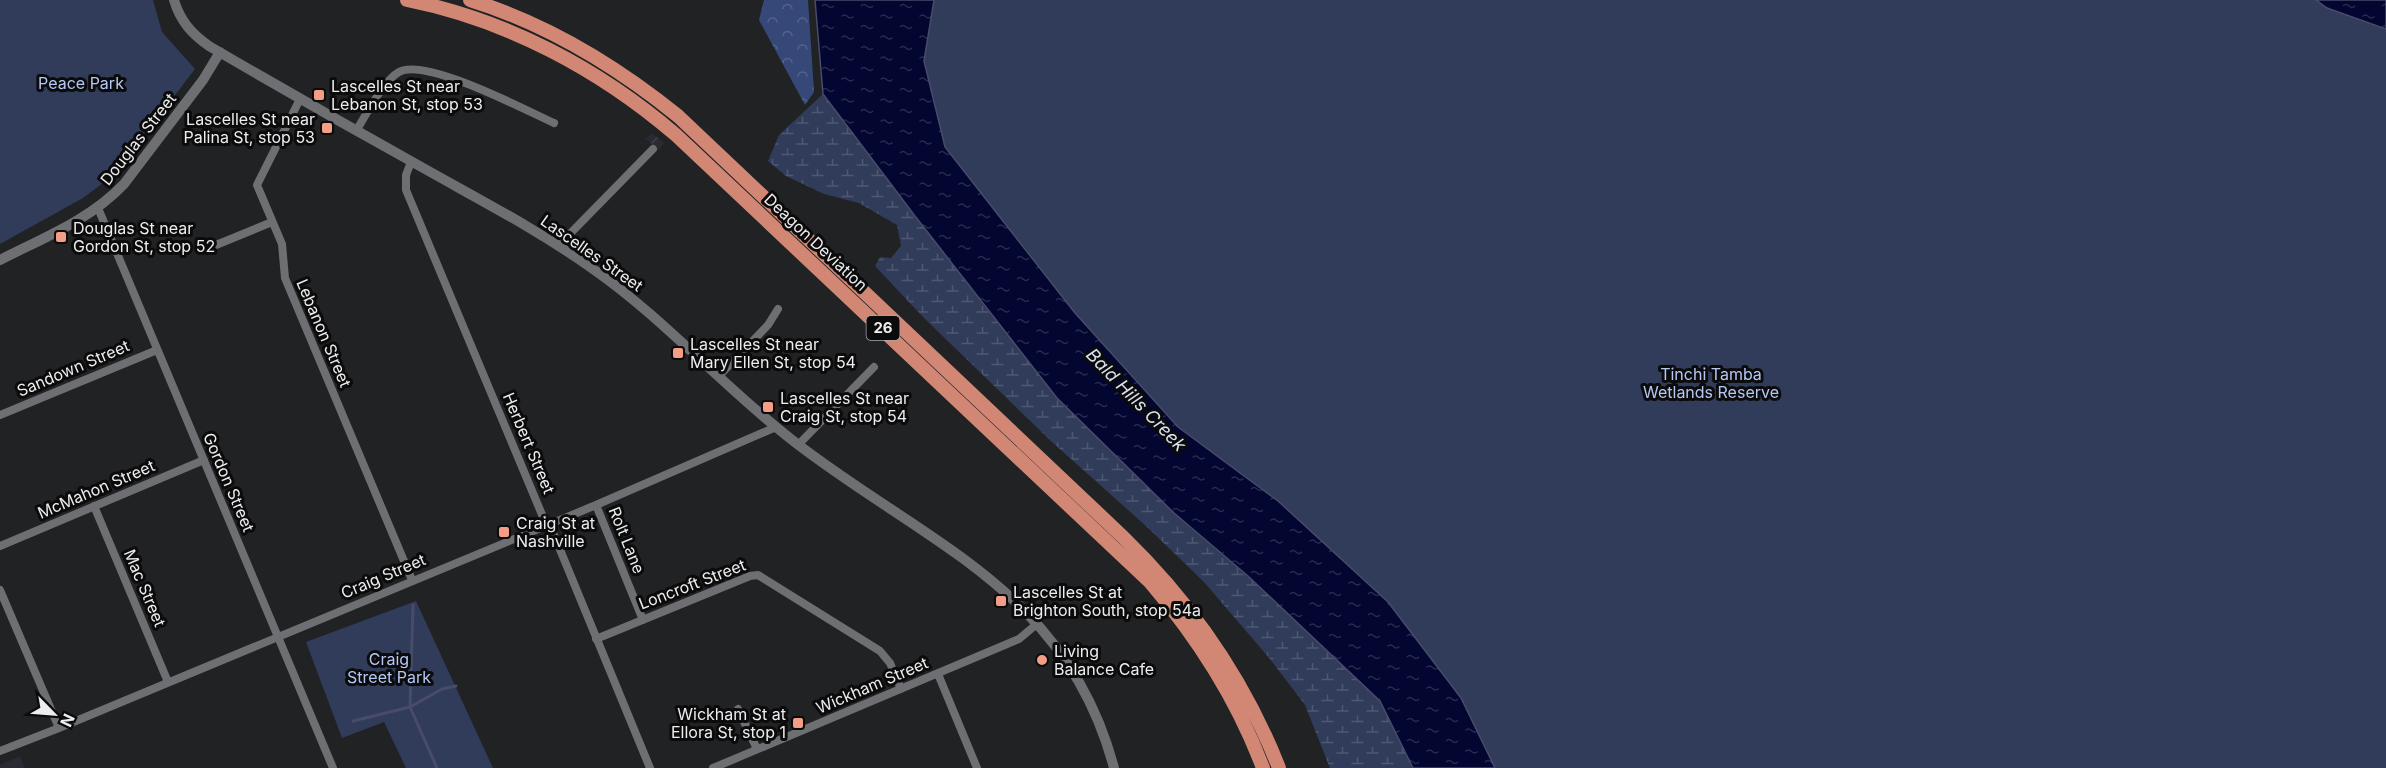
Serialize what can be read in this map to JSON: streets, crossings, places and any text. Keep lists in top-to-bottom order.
{
  "streets": {
    "highway": ["Deagon Deviation", "26"],
    "street": [
      "Douglas Street",
      "Lascelles Street",
      "Lebanon Street",
      "Sandown Street",
      "Herbert Street",
      "Gordon Street",
      "McMahon Street",
      "Rolt Lane",
      "Craig Street",
      "Loncroft Street",
      "Mac Street",
      "Wickham Street"
    ]
  },
  "crossings": [
    ["Douglas Street", "Lascelles Street"],
    ["Douglas Street", "Gordon Street"],
    ["Lascelles Street", "Lebanon Street"],
    ["Lascelles Street", "Herbert Street"],
    ["Lascelles Street", "Craig Street"],
    ["Lascelles Street", "Wickham Street"],
    ["Lebanon Street", "Craig Street"],
    ["Sandown Street", "Gordon Street"],
    ["Herbert Street", "Craig Street"],
    ["Herbert Street", "Loncroft Street"],
    ["Gordon Street", "McMahon Street"],
    ["Gordon Street", "Craig Street"],
    ["McMahon Street", "Mac Street"],
    ["Rolt Lane", "Craig Street"],
    ["Rolt Lane", "Loncroft Street"],
    ["Craig Street", "Mac Street"],
    ["Loncroft Street", "Wickham Street"]
  ],
  "water": ["Bald Hills Creek"],
  "parks": ["Peace Park", "Tinchi Tamba Wetlands Reserve", "Craig Street Park"],
  "places": {
    "transit": [
      "Lascelles St near Lebanon St, stop 53",
      "Lascelles St near Palina St, stop 53",
      "Douglas St near Gordon St, stop 52",
      "Lascelles St near Mary Ellen St, stop 54",
      "Lascelles St near Craig St, stop 54",
      "Craig St at Nashville",
      "Lascelles St at Brighton South, stop 54a",
      "Wickham St at Ellora St, stop 1"
    ],
    "other": ["Living Balance Cafe"]
  },
  "north": "bottom right"
}
